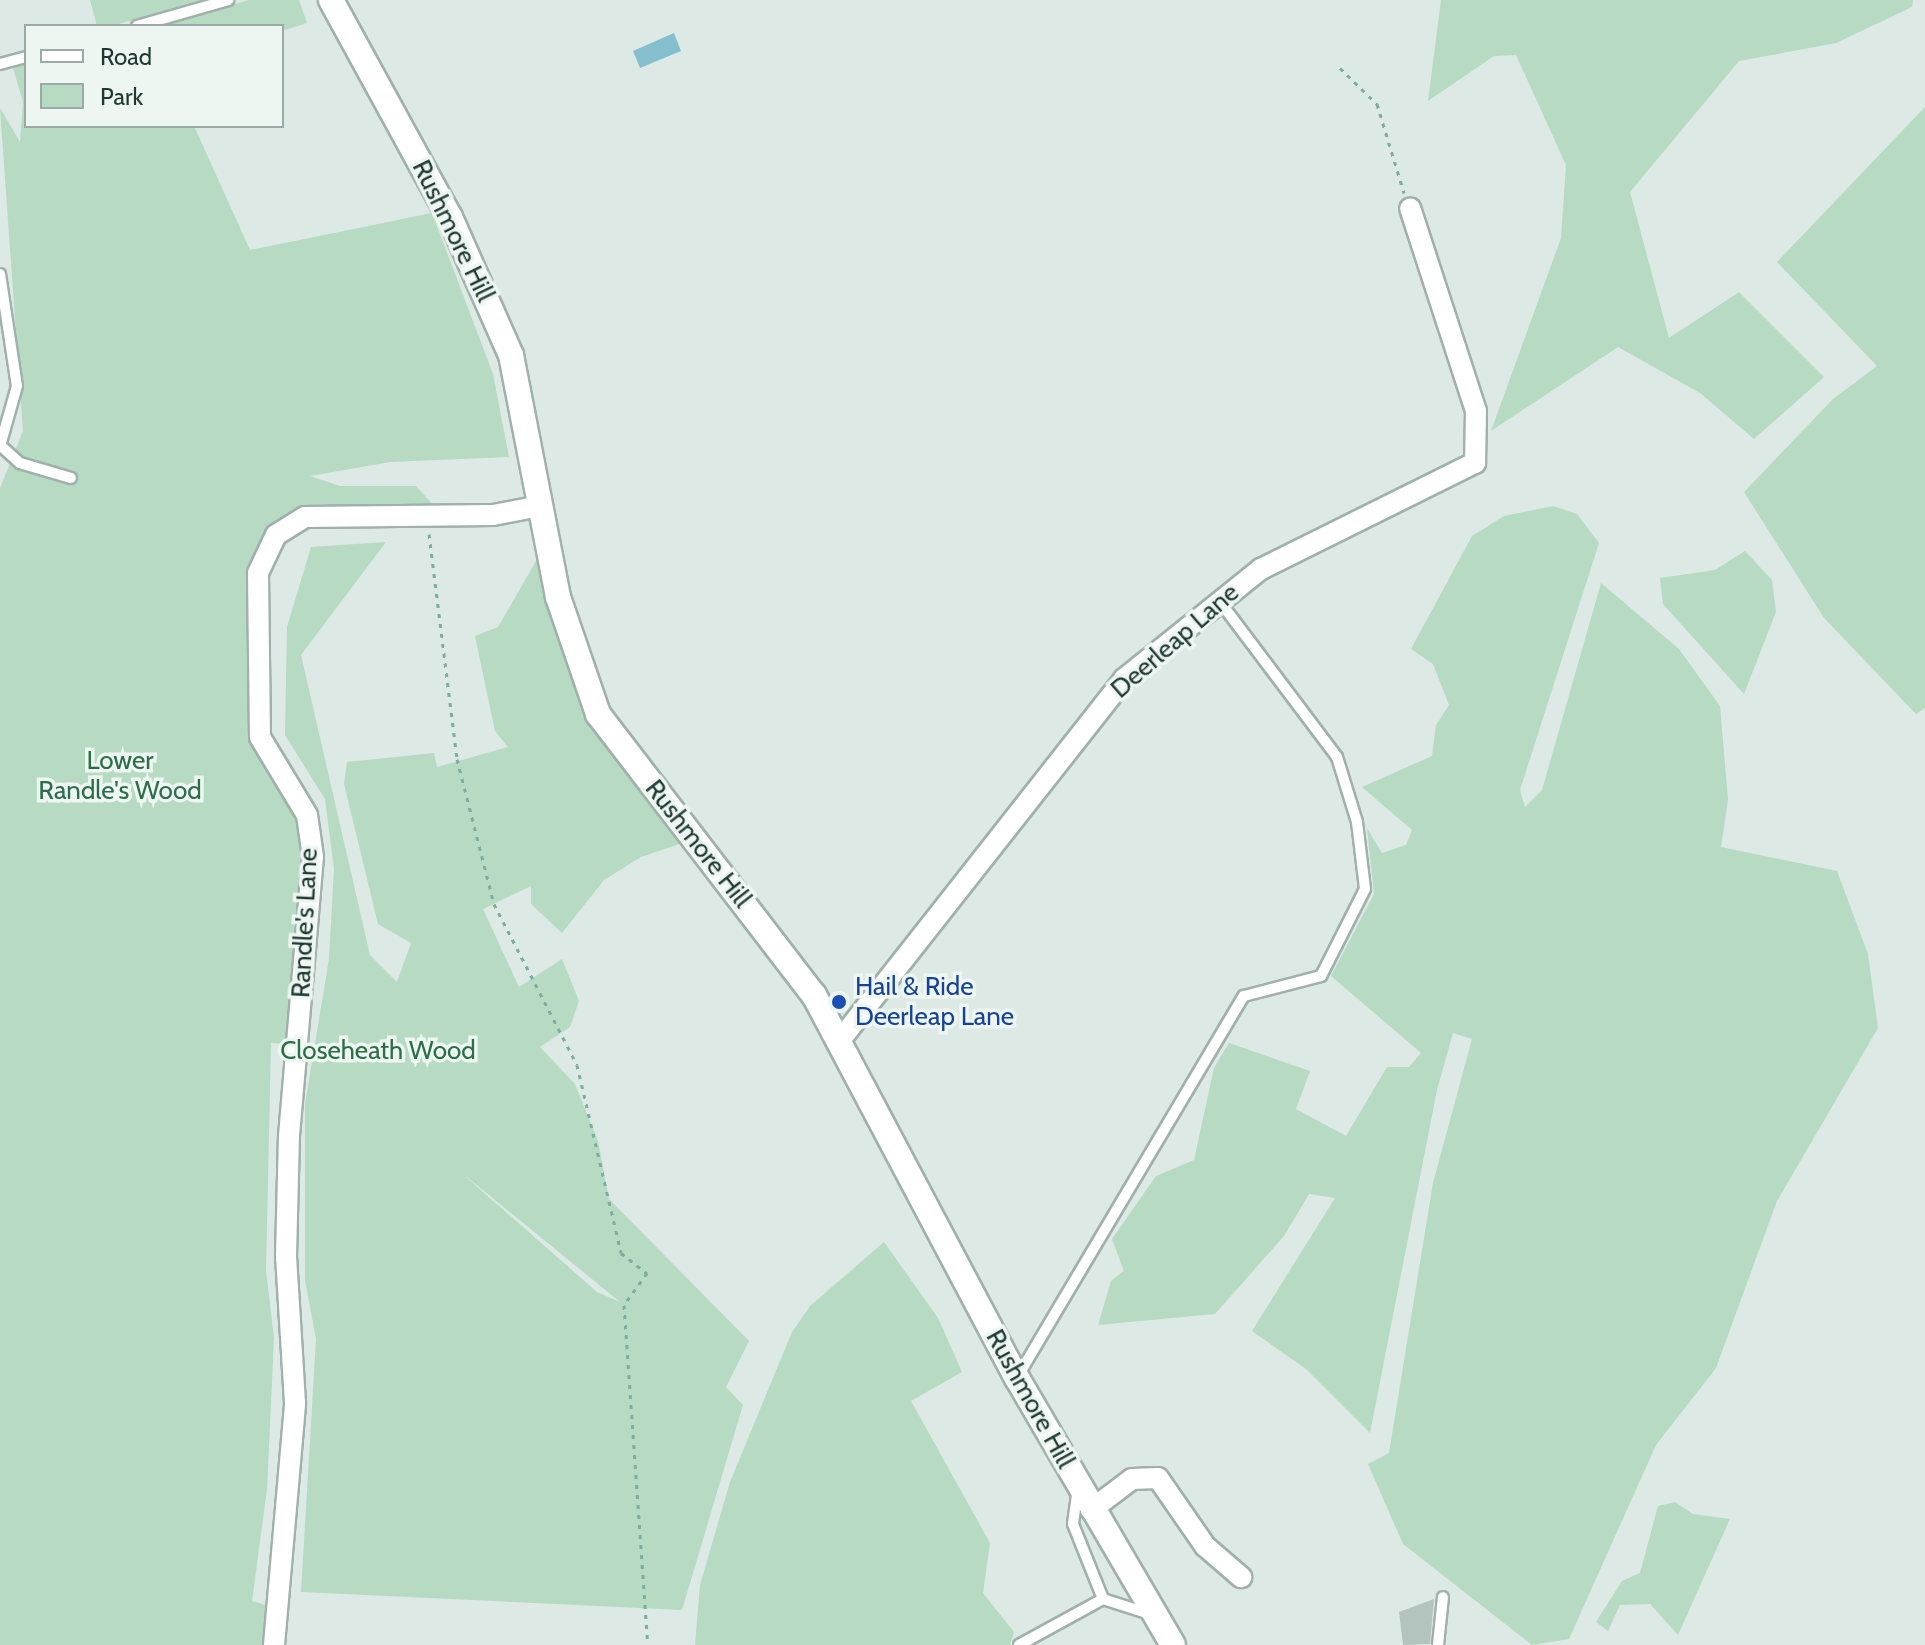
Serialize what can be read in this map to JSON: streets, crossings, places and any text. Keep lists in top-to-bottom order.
{
  "streets": {
    "street": ["Rushmore Hill", "Deerleap Lane", "Randle's Lane"]
  },
  "crossings": [
    ["Rushmore Hill", "Deerleap Lane"],
    ["Rushmore Hill", "Randle's Lane"]
  ],
  "parks": ["Lower Randle's Wood", "Closeheath Wood"],
  "places": ["Hail & Ride Deerleap Lane"],
  "legend": ["Road", "Park"]
}
